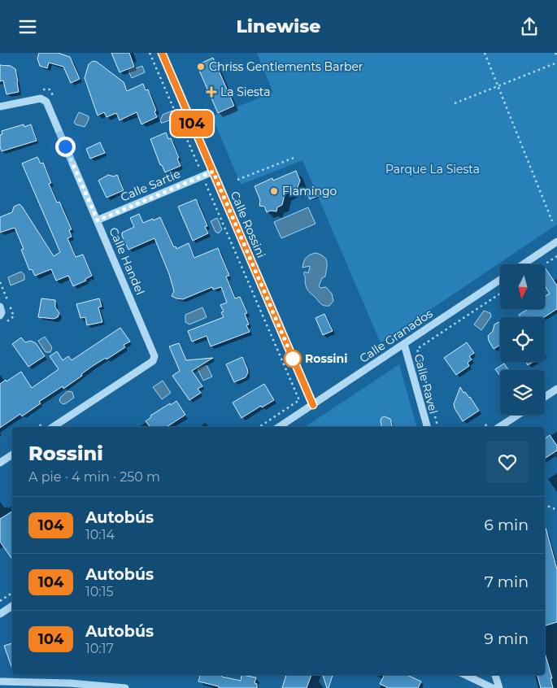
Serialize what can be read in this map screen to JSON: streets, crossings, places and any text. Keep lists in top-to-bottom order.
{
  "streets": {
    "street": [
      "Calle Sartie",
      "Calle Rossini",
      "Calle Handel",
      "Calle Granados",
      "Calle Ravel"
    ]
  },
  "crossings": [
    ["Calle Sartie", "Calle Rossini"],
    ["Calle Sartie", "Calle Handel"],
    ["Calle Rossini", "Calle Granados"],
    ["Calle Granados", "Calle Ravel"]
  ],
  "parks": ["Parque La Siesta"],
  "places": {
    "other": ["Chriss Gentlements Barber", "Flamingo", "Rossini"],
    "health": ["La Siesta"]
  },
  "lines": ["bus line 104"],
  "north": "bottom",
  "page": {
    "header": "Linewise",
    "on_map": "104",
    "heading": ["Rossini", "A pie · 4 min · 250 m"],
    "list": [
      {
        "mark": "104",
        "name": "Autobús",
        "note": "10:14",
        "value": "6 min"
      },
      {
        "mark": "104",
        "name": "Autobús",
        "note": "10:15",
        "value": "7 min"
      },
      {
        "mark": "104",
        "name": "Autobús",
        "note": "10:17",
        "value": "9 min"
      }
    ]
  }
}
